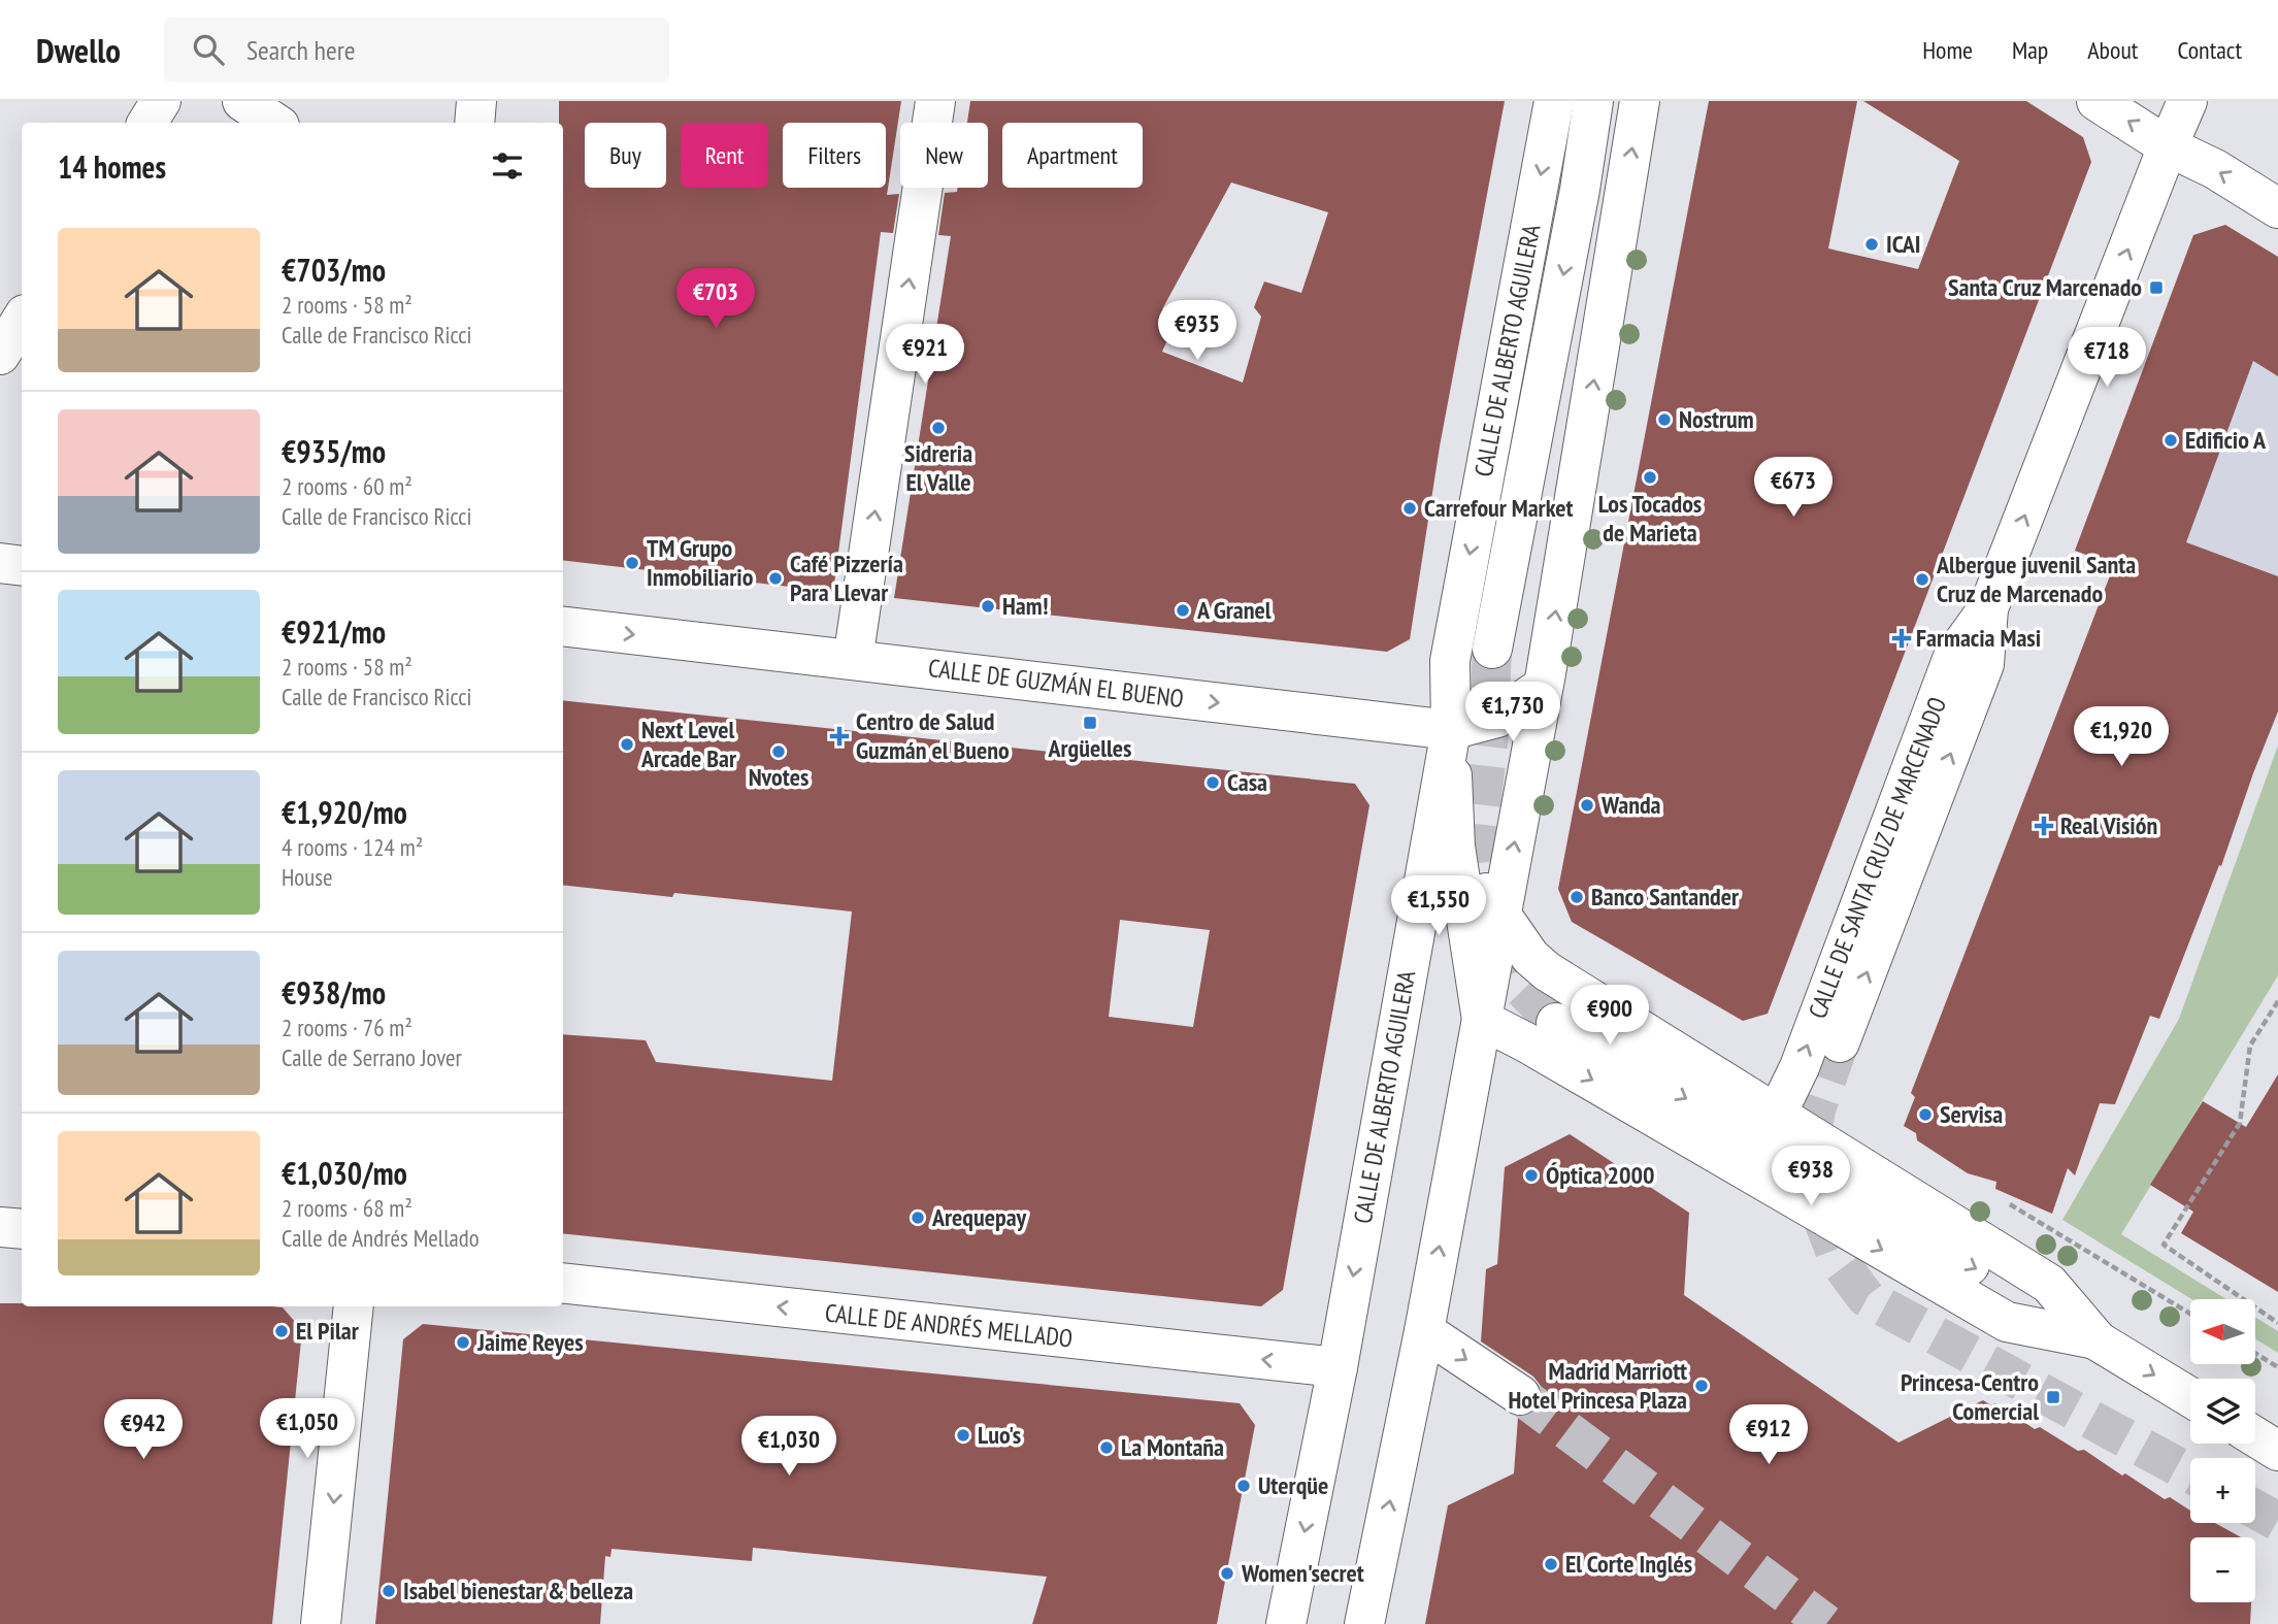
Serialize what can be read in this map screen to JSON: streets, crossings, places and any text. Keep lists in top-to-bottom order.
{
  "streets": {
    "street": [
      "CALLE DE ALBERTO AGUILERA",
      "CALLE DE GUZMÁN EL BUENO",
      "CALLE DE SANTA CRUZ DE MARCENADO",
      "CALLE DE ANDRÉS MELLADO"
    ]
  },
  "crossings": [
    ["CALLE DE ALBERTO AGUILERA", "CALLE DE GUZMÁN EL BUENO"],
    ["CALLE DE ALBERTO AGUILERA", "CALLE DE ANDRÉS MELLADO"]
  ],
  "one_way": ["CALLE DE GUZMÁN EL BUENO", "CALLE DE SANTA CRUZ DE MARCENADO", "CALLE DE ANDRÉS MELLADO"],
  "places": {
    "other": [
      "ICAI",
      "Nostrum",
      "Sidreria El Valle",
      "Edificio A",
      "Los Tocados de Marieta",
      "Carrefour Market",
      "TM Grupo Inmobiliario",
      "Café Pizzería Para Llevar",
      "Albergue juvenil Santa Cruz de Marcenado",
      "Ham!",
      "A Granel",
      "Next Level Arcade Bar",
      "Nvotes",
      "Casa",
      "Wanda",
      "Banco Santander",
      "Servisa",
      "Óptica 2000",
      "Arequepay",
      "El Pilar",
      "Jaime Reyes",
      "Madrid Marriott Hotel Princesa Plaza",
      "Luo's",
      "La Montaña",
      "Uterqüe",
      "El Corte Inglés",
      "Women'secret",
      "Isabel bienestar & belleza"
    ],
    "transit": ["Santa Cruz Marcenado", "Argüelles", "Princesa-Centro Comercial"],
    "health": ["Farmacia Masi", "Centro de Salud Guzmán el Bueno", "Real Visión"]
  },
  "north": "left",
  "page": {
    "header": "Dwello",
    "search": "Search here",
    "nav": [
      "Home",
      "Map",
      "About",
      "Contact"
    ],
    "chip": [
      "Buy",
      "Rent",
      "Filters",
      "New",
      "Apartment"
    ],
    "heading": "14 homes",
    "list": [
      {
        "name": "€703/mo",
        "note": "2 rooms · 58 m² · Calle de Francisco Ricci"
      },
      {
        "name": "€935/mo",
        "note": "2 rooms · 60 m² · Calle de Francisco Ricci"
      },
      {
        "name": "€921/mo",
        "note": "2 rooms · 58 m² · Calle de Francisco Ricci"
      },
      {
        "name": "€1,920/mo",
        "note": "4 rooms · 124 m² · House"
      },
      {
        "name": "€938/mo",
        "note": "2 rooms · 76 m² · Calle de Serrano Jover"
      },
      {
        "name": "€1,030/mo",
        "note": "2 rooms · 68 m² · Calle de Andrés Mellado"
      }
    ],
    "price": [
      "€703",
      "€935",
      "€921",
      "€718",
      "€673",
      "€1,730",
      "€1,920",
      "€1,550",
      "€900",
      "€938",
      "€1,050",
      "€942",
      "€912",
      "€1,030"
    ],
    "map_buttons": ["+", "−"]
  }
}
